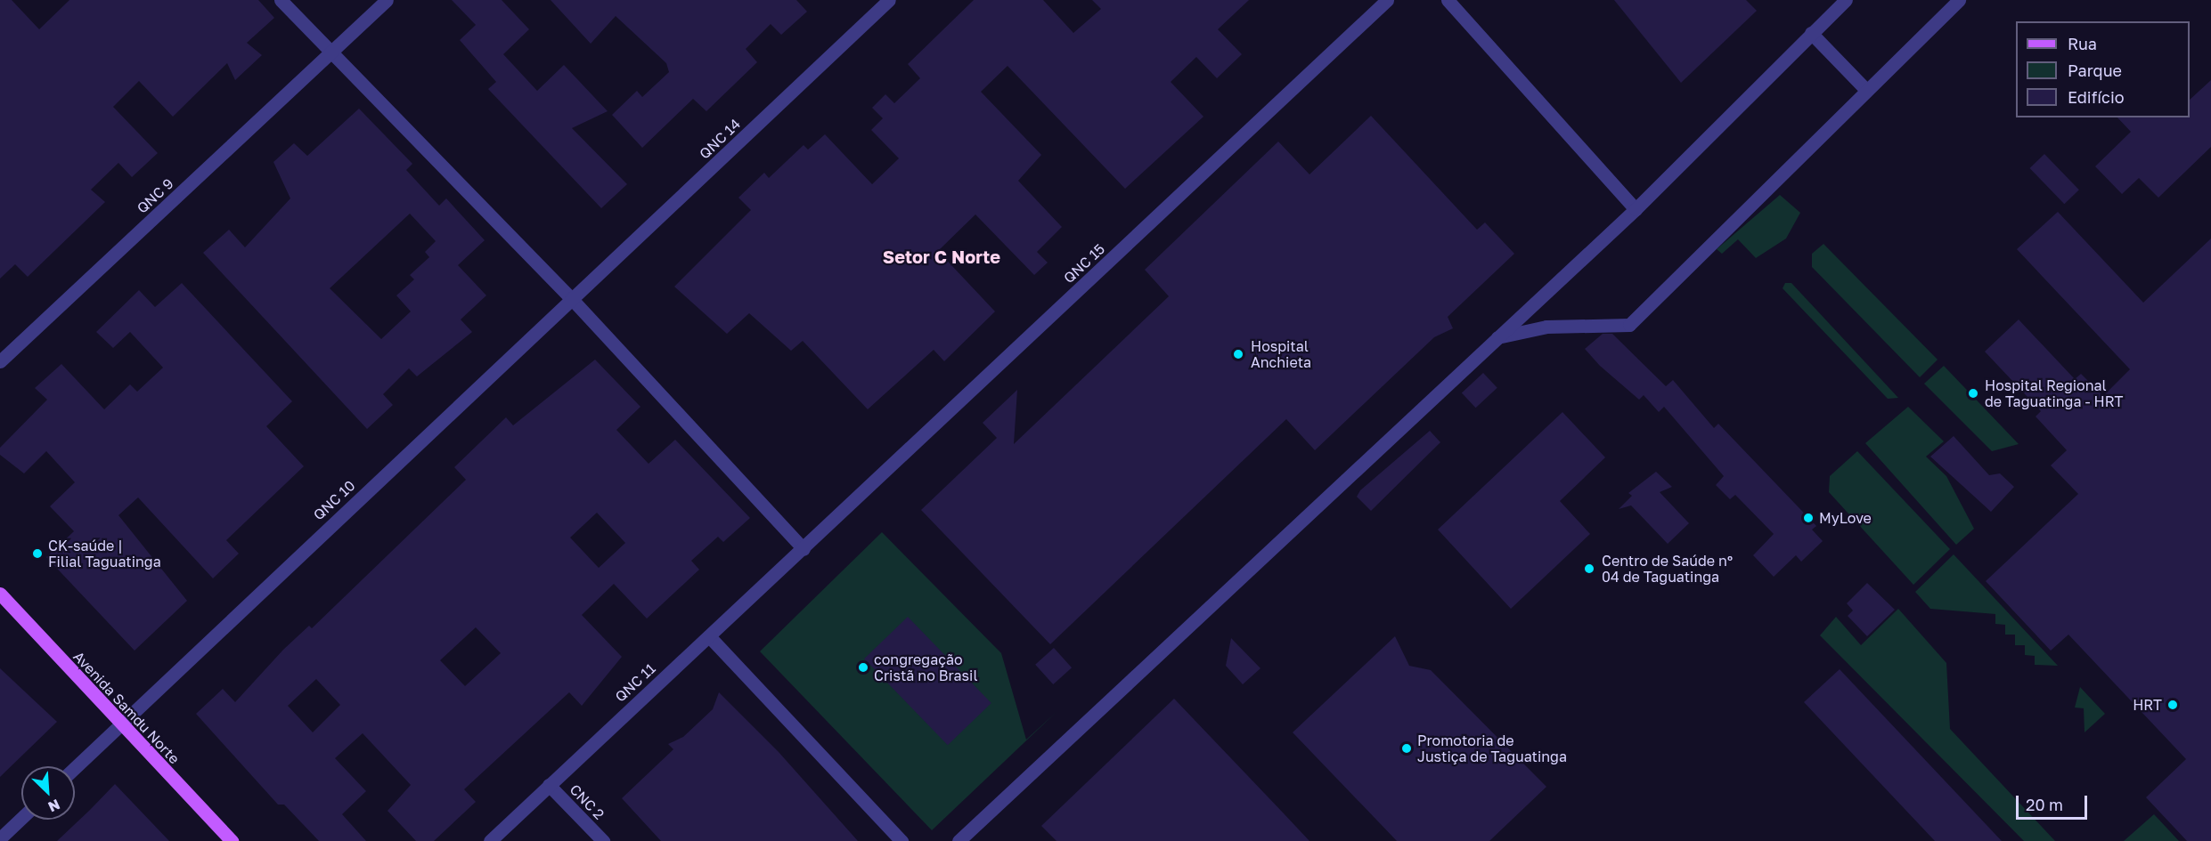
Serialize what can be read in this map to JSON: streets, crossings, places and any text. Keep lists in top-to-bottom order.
{
  "streets": {
    "main road": ["Avenida Samdu Norte"],
    "street": [
      "QNC 14",
      "QNC 9",
      "QNC 15",
      "QNC 10",
      "QNC 11",
      "CNC 2"
    ]
  },
  "crossings": [
    ["QNC 14", "QNC 10"],
    ["QNC 15", "QNC 11"],
    ["QNC 10", "Avenida Samdu Norte"],
    ["QNC 11", "CNC 2"]
  ],
  "districts": ["Setor C Norte"],
  "places": [
    "Hospital Anchieta",
    "Hospital Regional de Taguatinga - HRT",
    "MyLove",
    "CK-saúde | Filial Taguatinga",
    "Centro de Saúde nº 04 de Taguatinga",
    "congregação Cristã no Brasil",
    "HRT",
    "Promotoria de Justiça de Taguatinga"
  ],
  "legend": ["Rua", "Parque", "Edifício"],
  "scale_bar": "20 m",
  "north": "bottom right"
}
